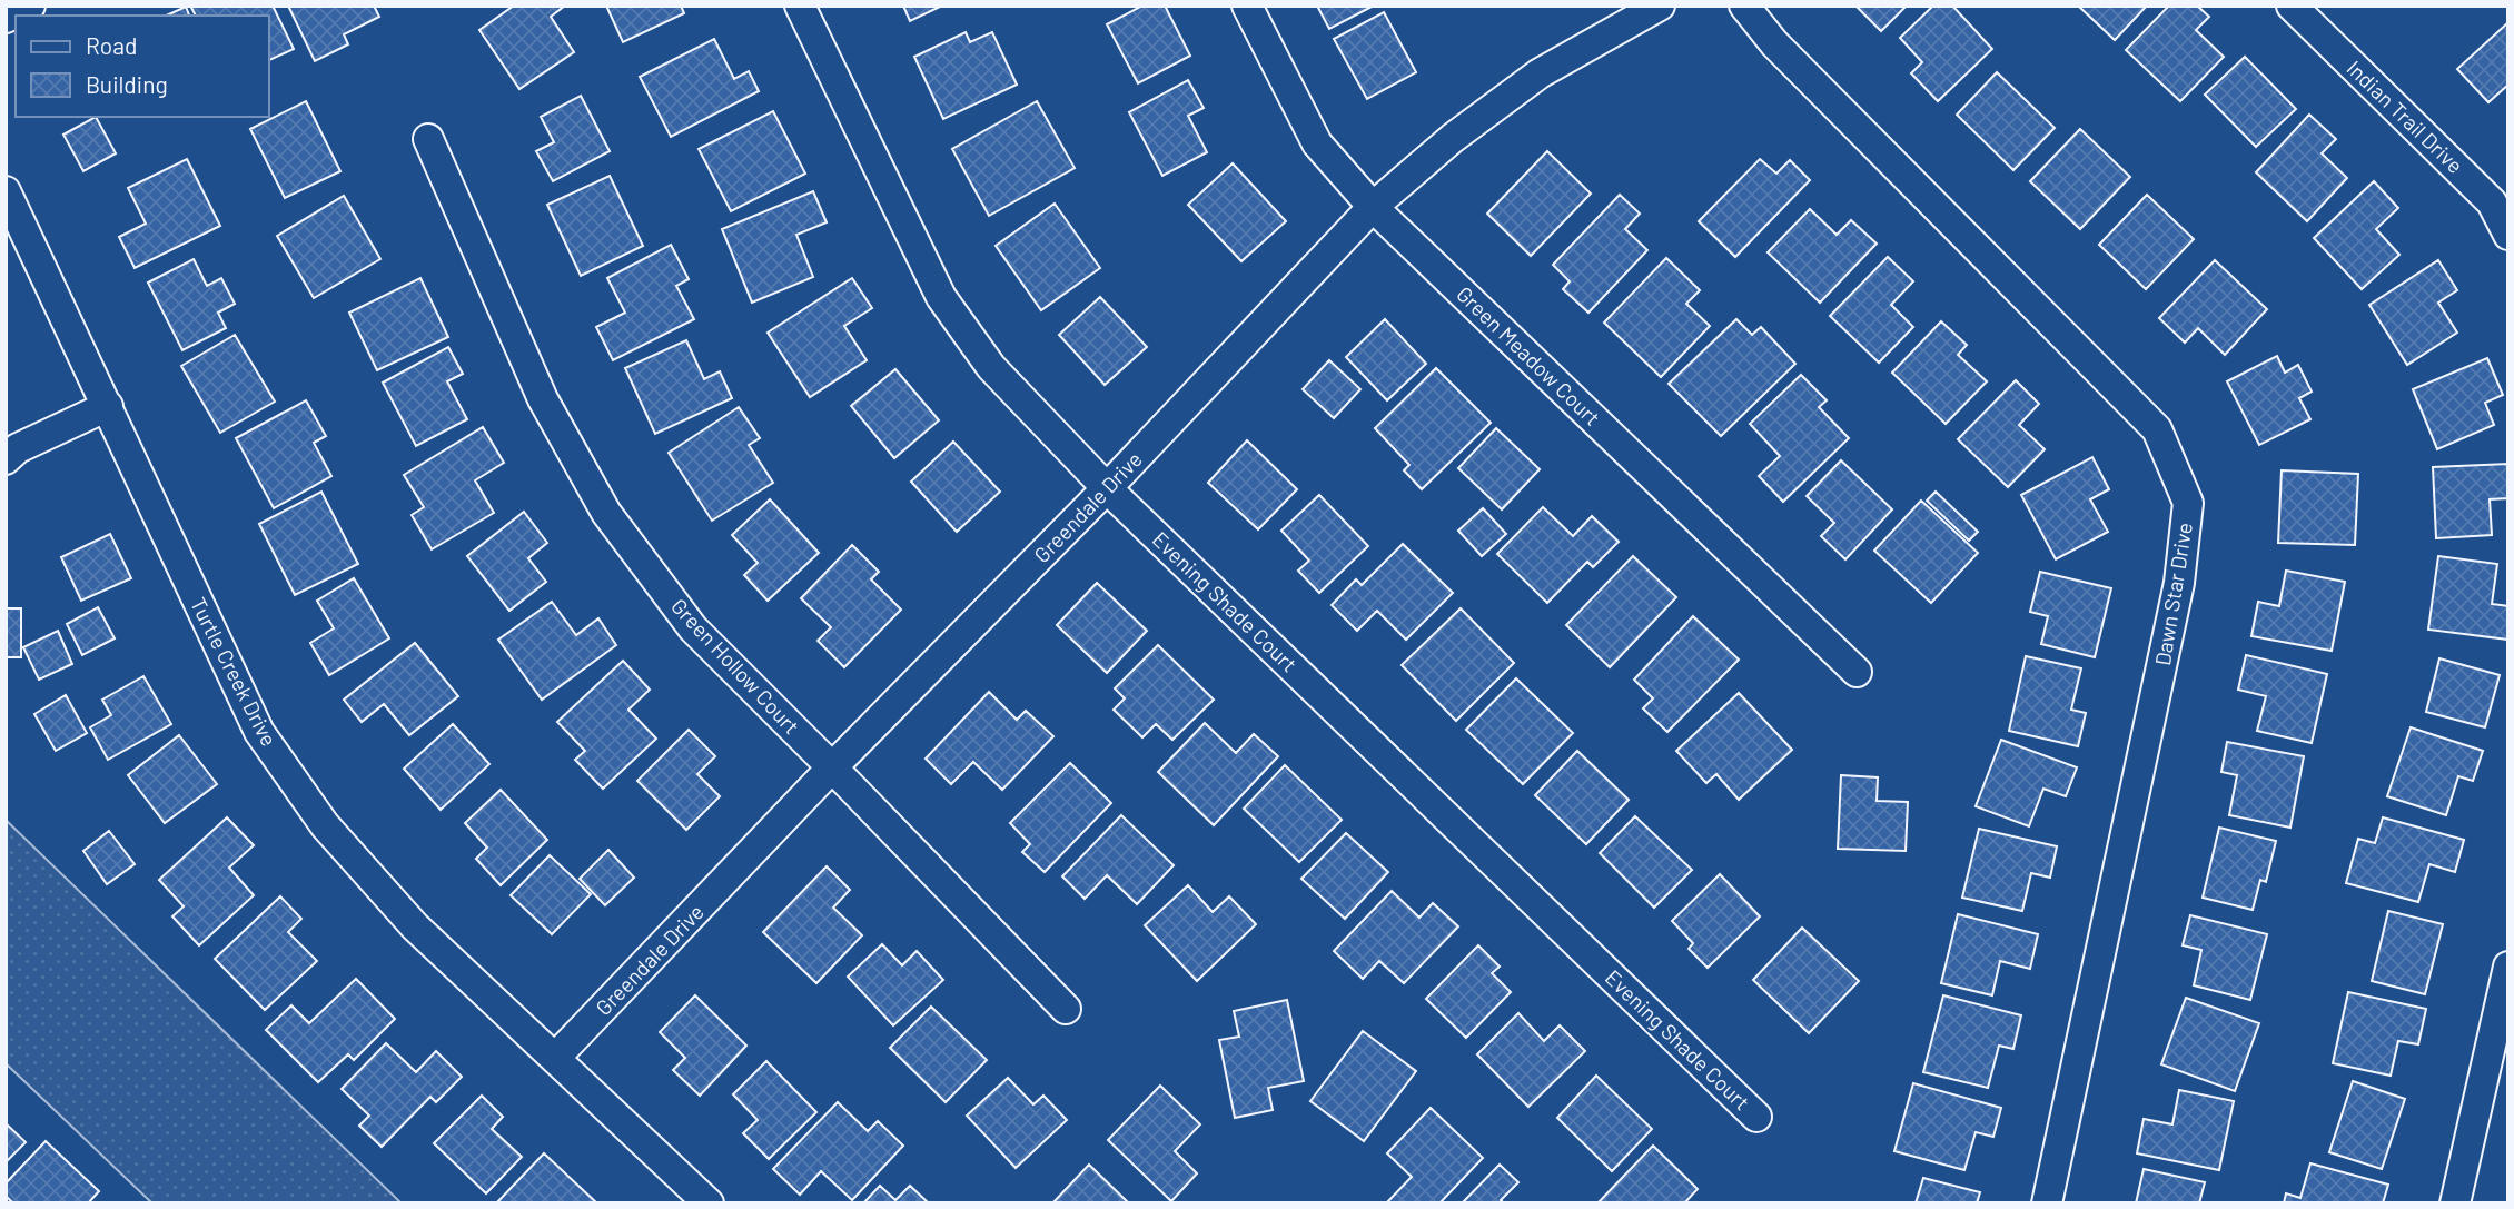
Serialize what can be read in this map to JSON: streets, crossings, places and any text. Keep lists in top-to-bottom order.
{
  "streets": {
    "street": [
      "Indian Trail Drive",
      "Green Meadow Court",
      "Greendale Drive",
      "Dawn Star Drive",
      "Evening Shade Court",
      "Green Hollow Court",
      "Turtle Creek Drive"
    ]
  },
  "crossings": [
    ["Green Meadow Court", "Greendale Drive"],
    ["Greendale Drive", "Evening Shade Court"],
    ["Greendale Drive", "Green Hollow Court"],
    ["Greendale Drive", "Turtle Creek Drive"]
  ],
  "legend": ["Road", "Building"]
}
